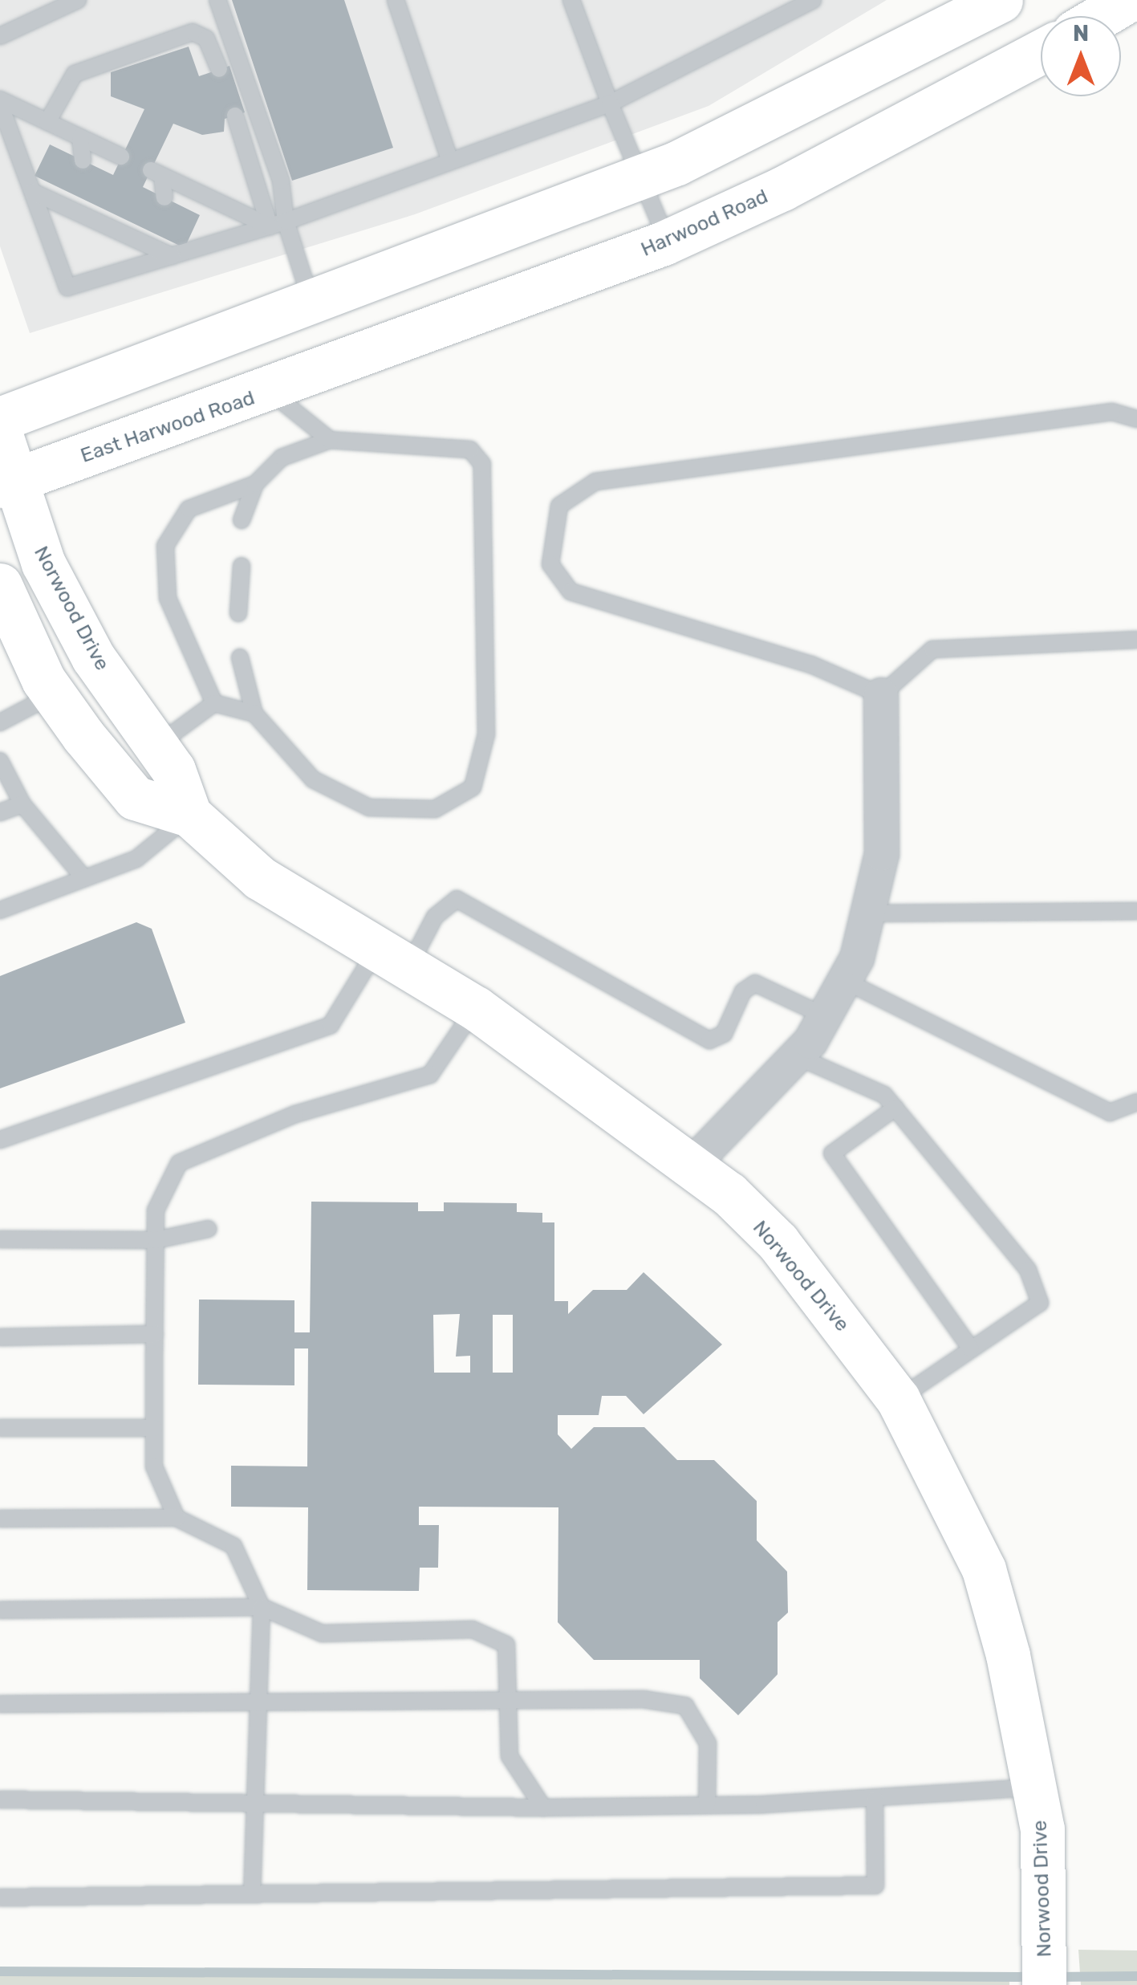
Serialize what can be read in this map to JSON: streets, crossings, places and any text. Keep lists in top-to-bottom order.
{
  "streets": {
    "main road": ["Harwood Road", "East Harwood Road", "Norwood Drive"]
  },
  "crossings": [
    ["Harwood Road", "East Harwood Road"],
    ["East Harwood Road", "Norwood Drive"]
  ],
  "north": "top"
}
